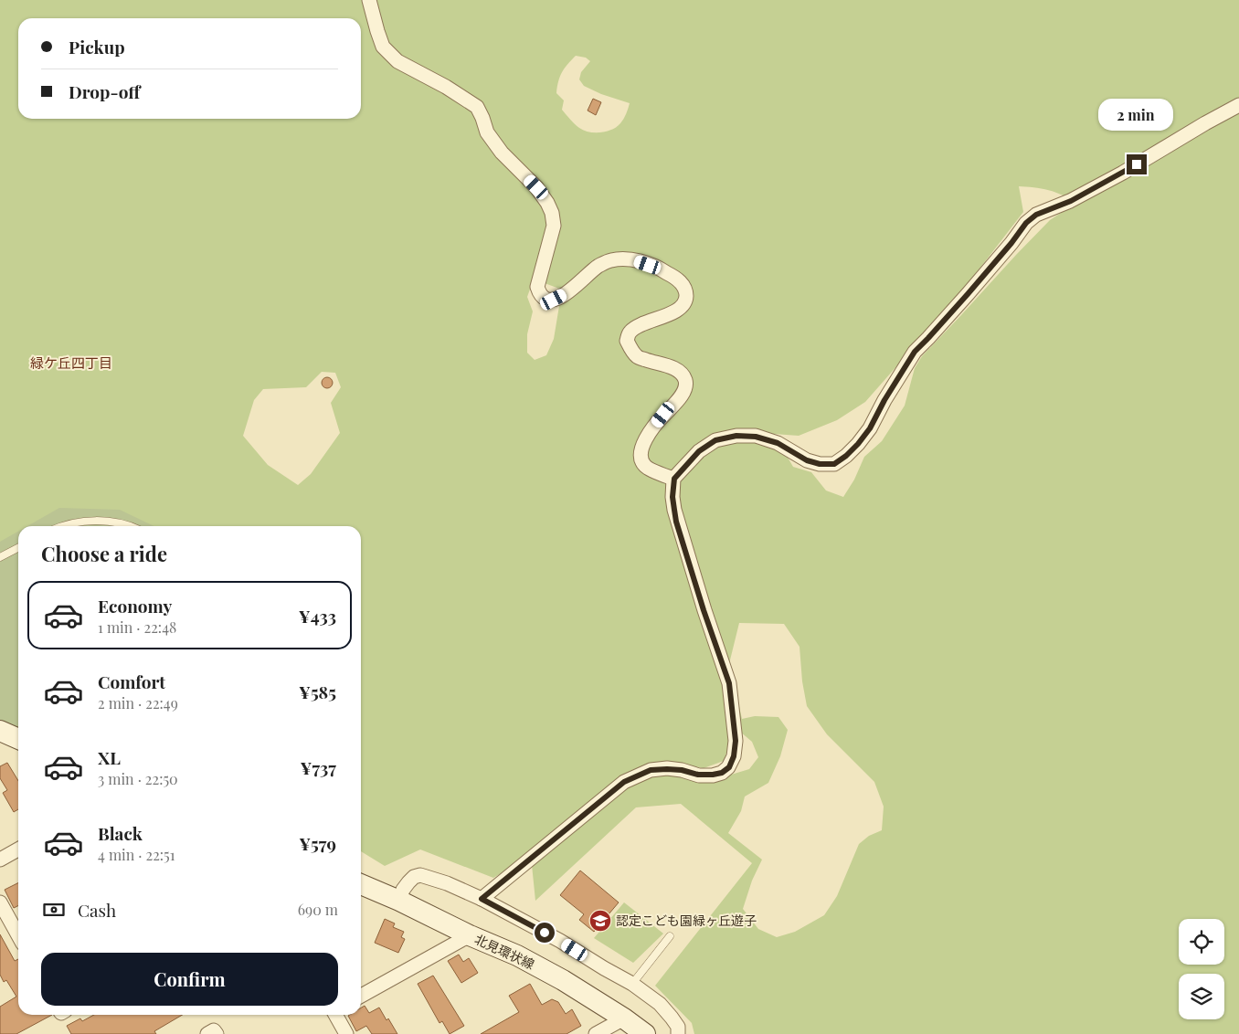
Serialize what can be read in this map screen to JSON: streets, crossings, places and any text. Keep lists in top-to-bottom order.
{
  "streets": {
    "main road": ["北見環状線"]
  },
  "districts": ["緑ケ丘四丁目"],
  "places": {
    "school or university": ["認定こども園緑ヶ丘遊子"]
  },
  "page": {
    "banner": ["Pickup", "Drop-off"],
    "bubble": "2 min",
    "heading": "Choose a ride",
    "list": [
      {
        "name": "Economy",
        "note": "1 min · 22:48",
        "value": "¥433"
      },
      {
        "name": "Comfort",
        "note": "2 min · 22:49",
        "value": "¥585"
      },
      {
        "name": "XL",
        "note": "3 min · 22:50",
        "value": "¥737"
      },
      {
        "name": "Black",
        "note": "4 min · 22:51",
        "value": "¥579"
      }
    ],
    "pay": ["Cash", "690 m"],
    "buttons": "Confirm"
  }
}
